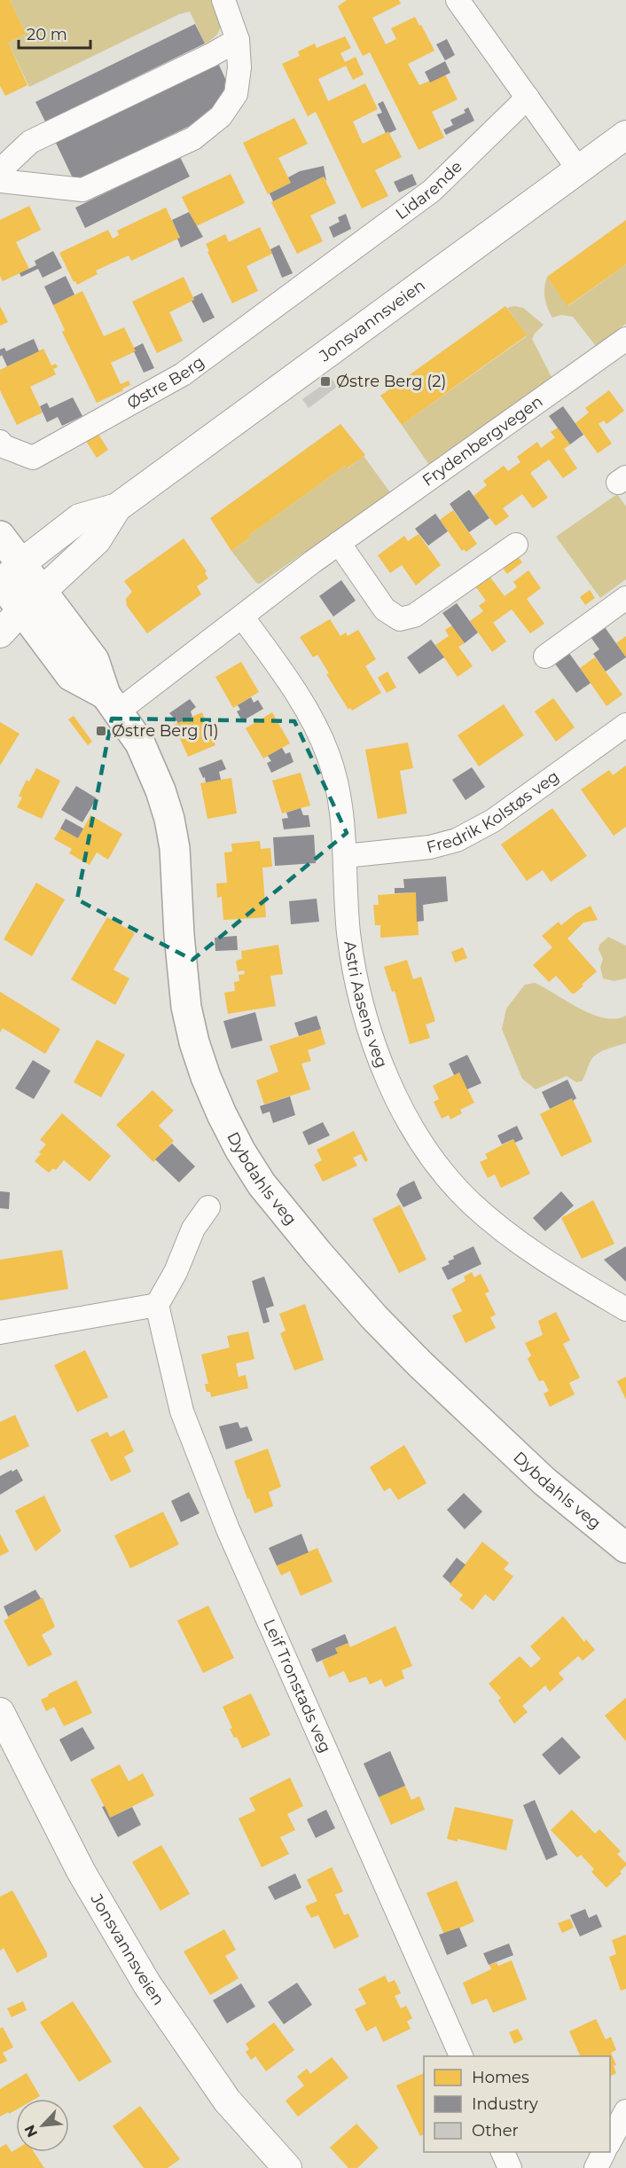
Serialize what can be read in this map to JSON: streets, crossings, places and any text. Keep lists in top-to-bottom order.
{
  "streets": {
    "main road": ["Dybdahls veg"],
    "street": [
      "Lidarende",
      "Jonsvannsveien",
      "Østre Berg",
      "Frydenbergvegen",
      "Fredrik Kolstøs veg",
      "Astri Aasens veg",
      "Leif Tronstads veg"
    ]
  },
  "crossings": [
    ["Lidarende", "Østre Berg"],
    ["Jonsvannsveien", "Dybdahls veg"],
    ["Frydenbergvegen", "Astri Aasens veg"],
    ["Frydenbergvegen", "Dybdahls veg"],
    ["Fredrik Kolstøs veg", "Astri Aasens veg"]
  ],
  "places": {
    "transit": ["Østre Berg (2)", "Østre Berg (1)"]
  },
  "legend": ["Homes", "Industry", "Other"],
  "scale_bar": "20 m",
  "north": "bottom left"
}
